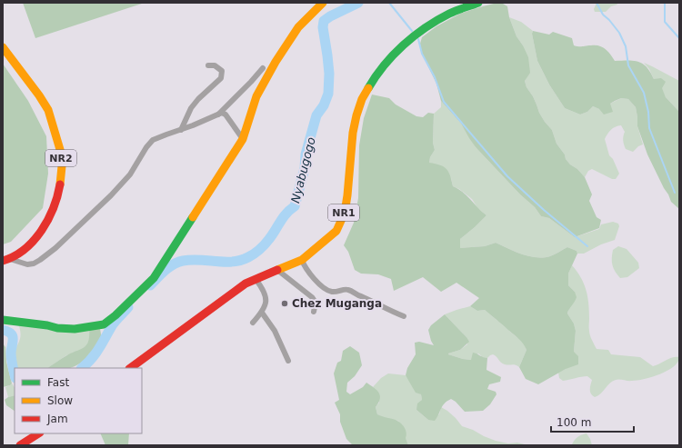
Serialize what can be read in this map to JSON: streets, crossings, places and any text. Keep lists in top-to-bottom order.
{
  "streets": {
    "main road": ["NR2", "NR1"]
  },
  "water": ["Nyabugogo"],
  "places": ["Chez Muganga"],
  "legend": ["Fast", "Slow", "Jam"],
  "scale_bar": "100 m"
}
